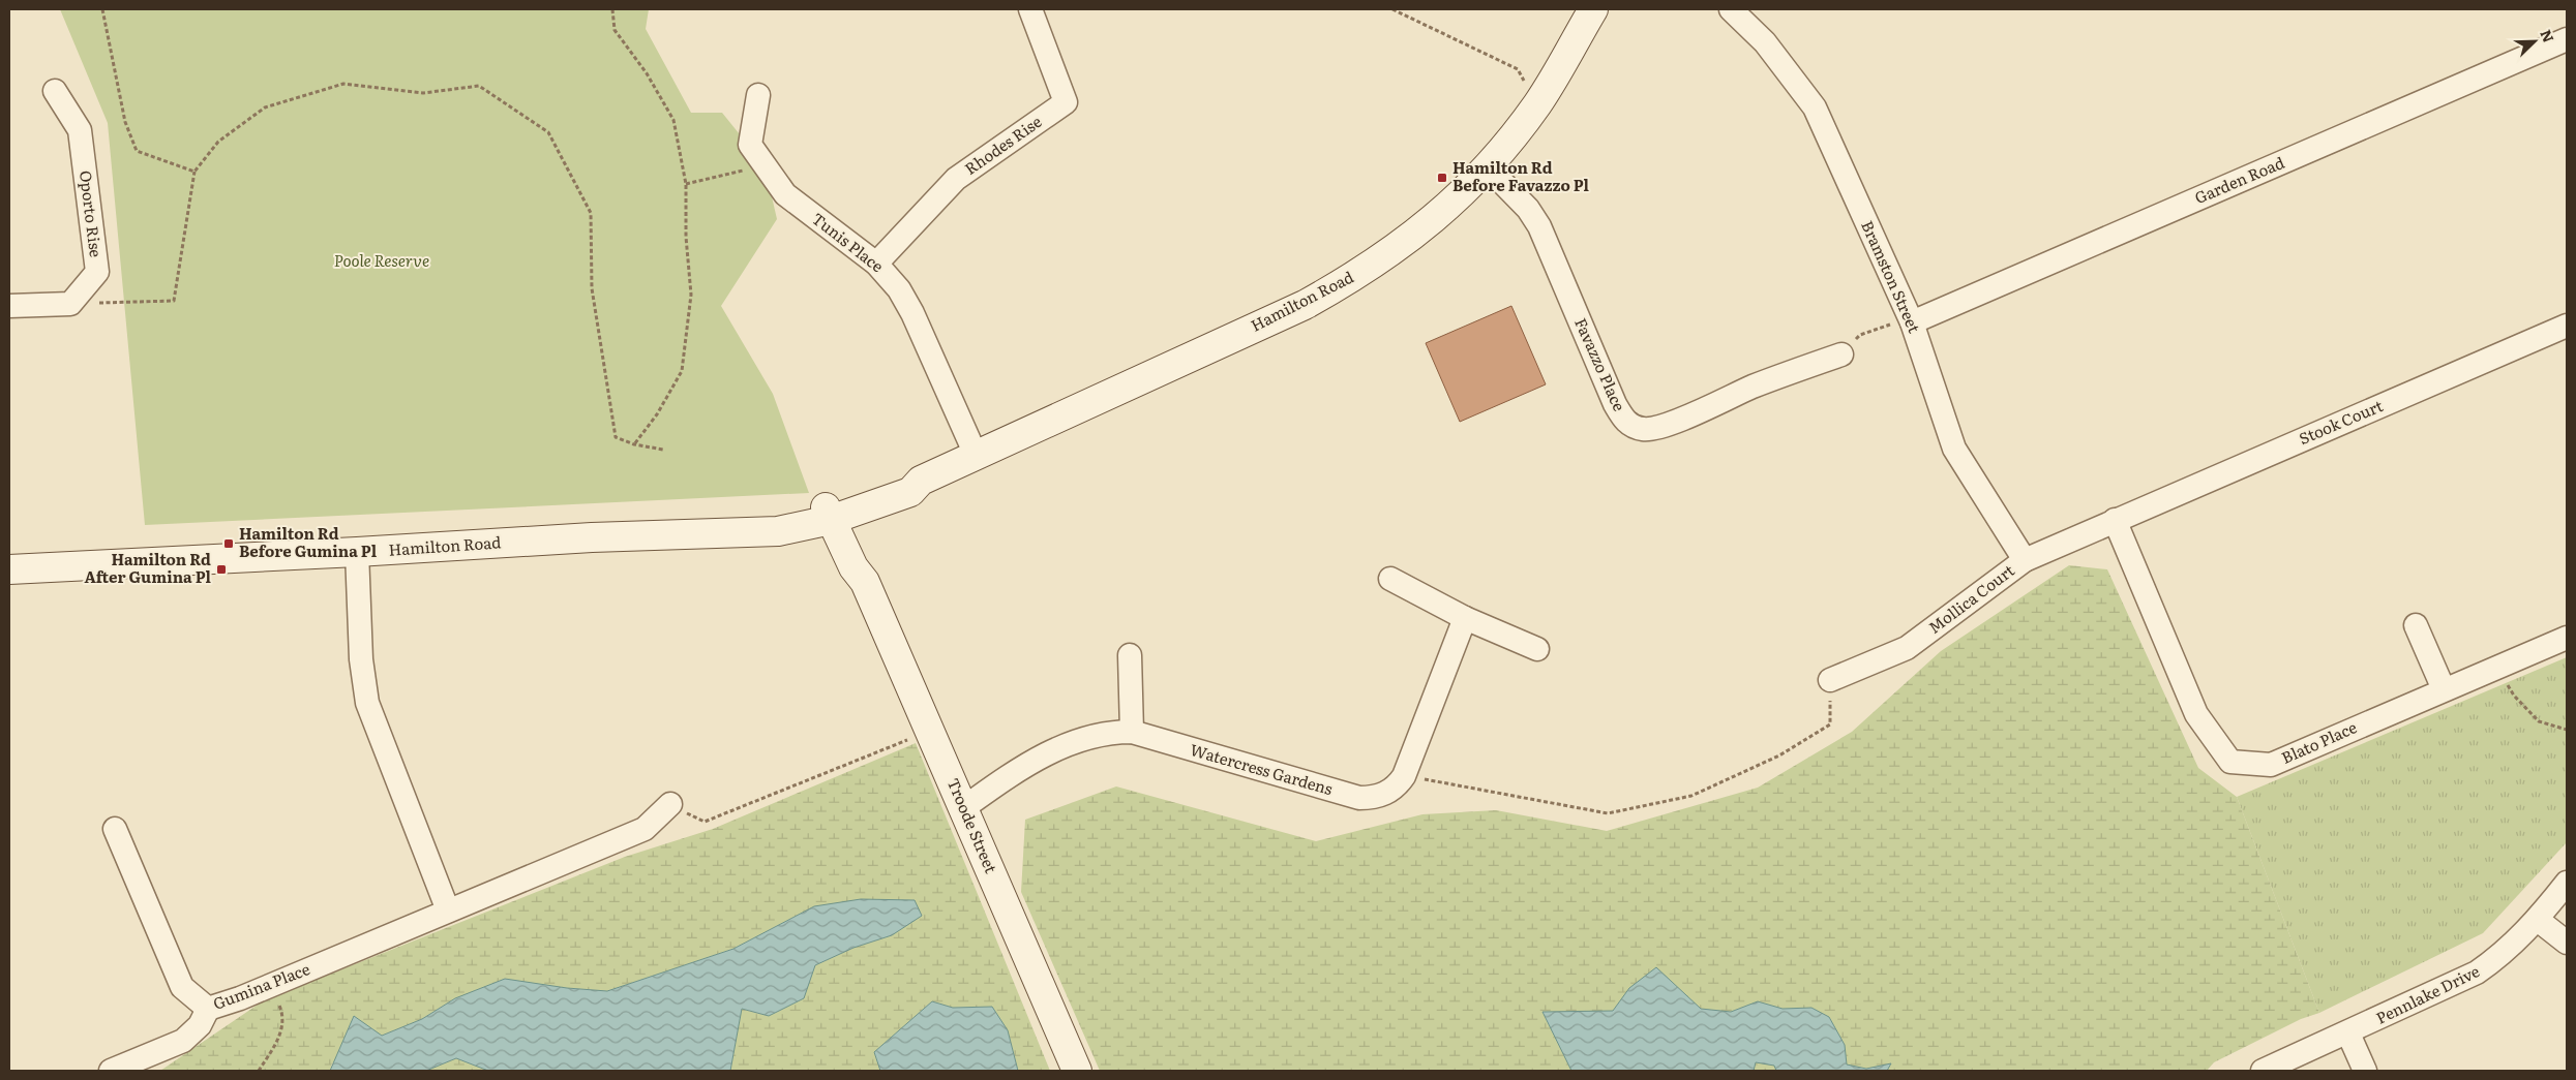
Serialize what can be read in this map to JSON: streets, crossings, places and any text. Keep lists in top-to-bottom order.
{
  "streets": {
    "main road": ["Hamilton Road", "Troode Street"],
    "street": [
      "Rhodes Rise",
      "Garden Road",
      "Oporto Rise",
      "Tunis Place",
      "Bramston Street",
      "Favazzo Place",
      "Stook Court",
      "Mollica Court",
      "Blato Place",
      "Watercress Gardens",
      "Gumina Place",
      "Pennlake Drive"
    ]
  },
  "crossings": [
    ["Rhodes Rise", "Tunis Place"],
    ["Garden Road", "Bramston Street"],
    ["Tunis Place", "Hamilton Road"],
    ["Bramston Street", "Mollica Court"],
    ["Hamilton Road", "Favazzo Place"],
    ["Hamilton Road", "Troode Street"],
    ["Stook Court", "Mollica Court"],
    ["Stook Court", "Blato Place"],
    ["Mollica Court", "Blato Place"],
    ["Watercress Gardens", "Troode Street"]
  ],
  "parks": ["Poole Reserve"],
  "places": {
    "transit": ["Hamilton Rd Before Favazzo Pl", "Hamilton Rd Before Gumina Pl", "Hamilton Rd After Gumina Pl"]
  },
  "north": "top right"
}
